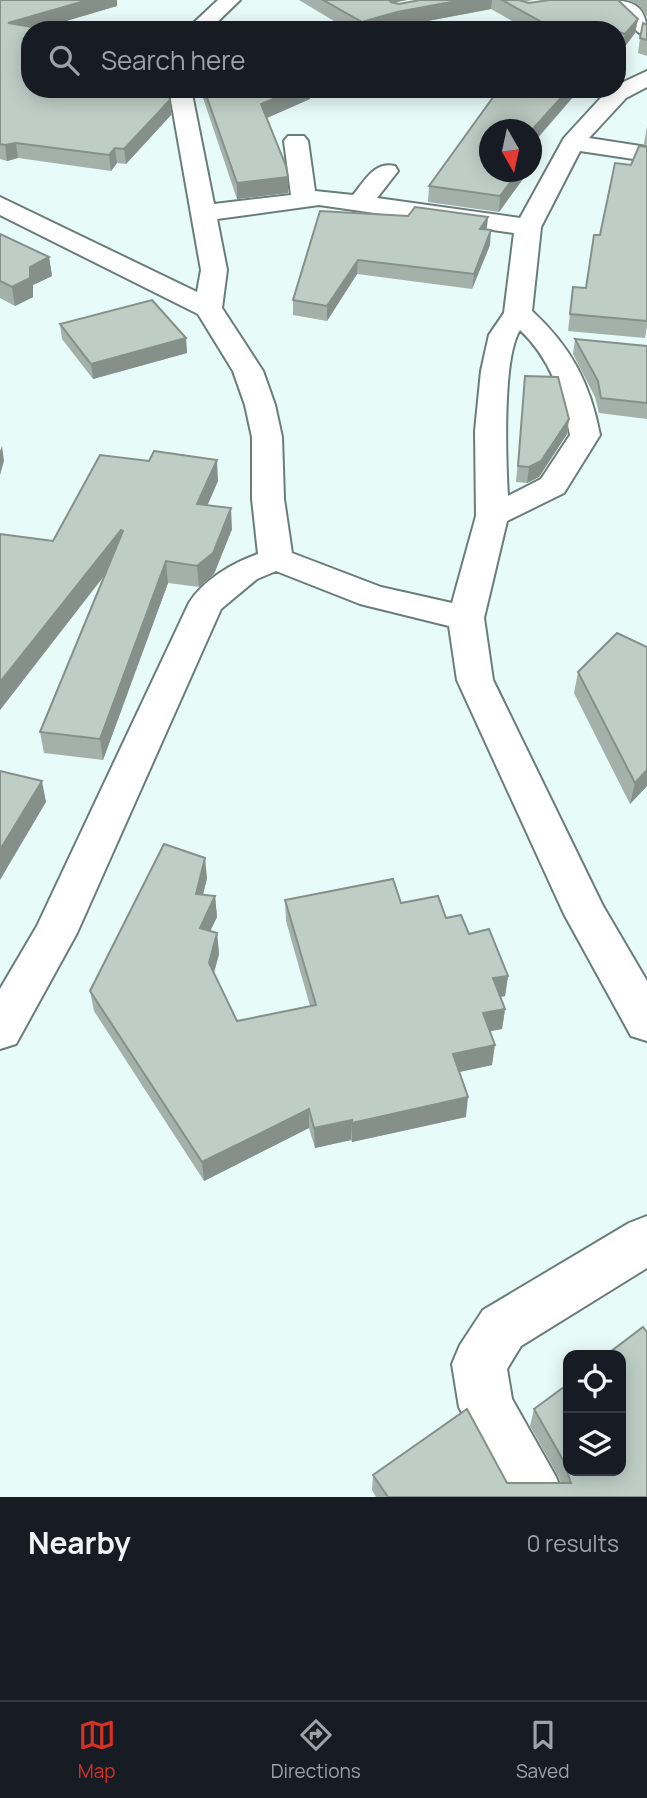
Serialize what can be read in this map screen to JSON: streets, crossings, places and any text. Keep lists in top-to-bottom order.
{
  "north": "bottom",
  "page": {
    "search": "Search here",
    "heading": ["Nearby", "0 results"],
    "nav": ["Map", "Directions", "Saved"]
  }
}
